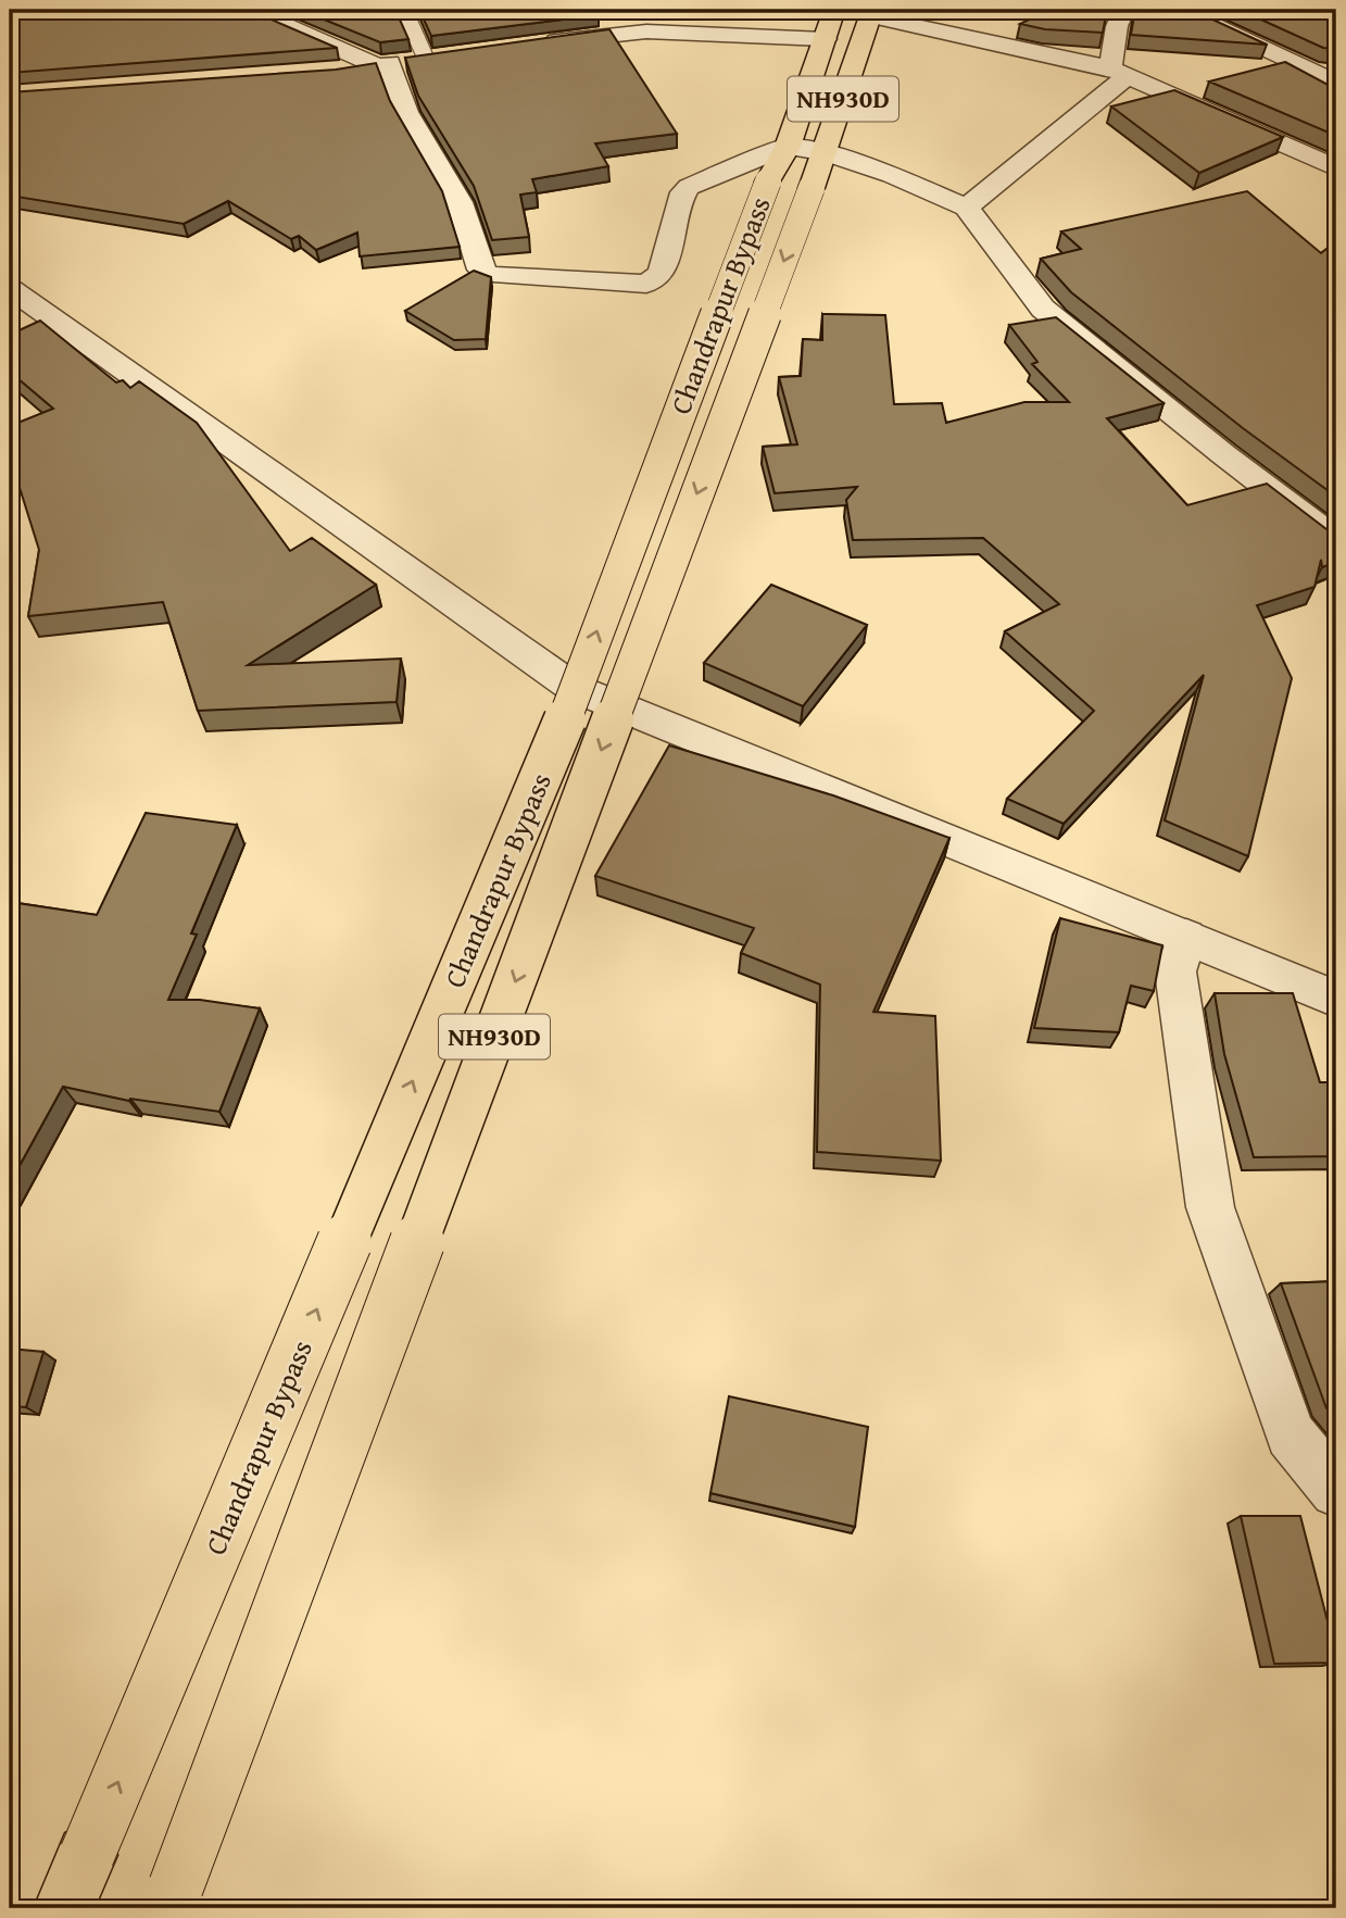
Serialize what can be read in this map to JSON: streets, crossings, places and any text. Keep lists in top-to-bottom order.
{
  "streets": {
    "highway": ["NH930D", "Chandrapur Bypass"]
  }
}
